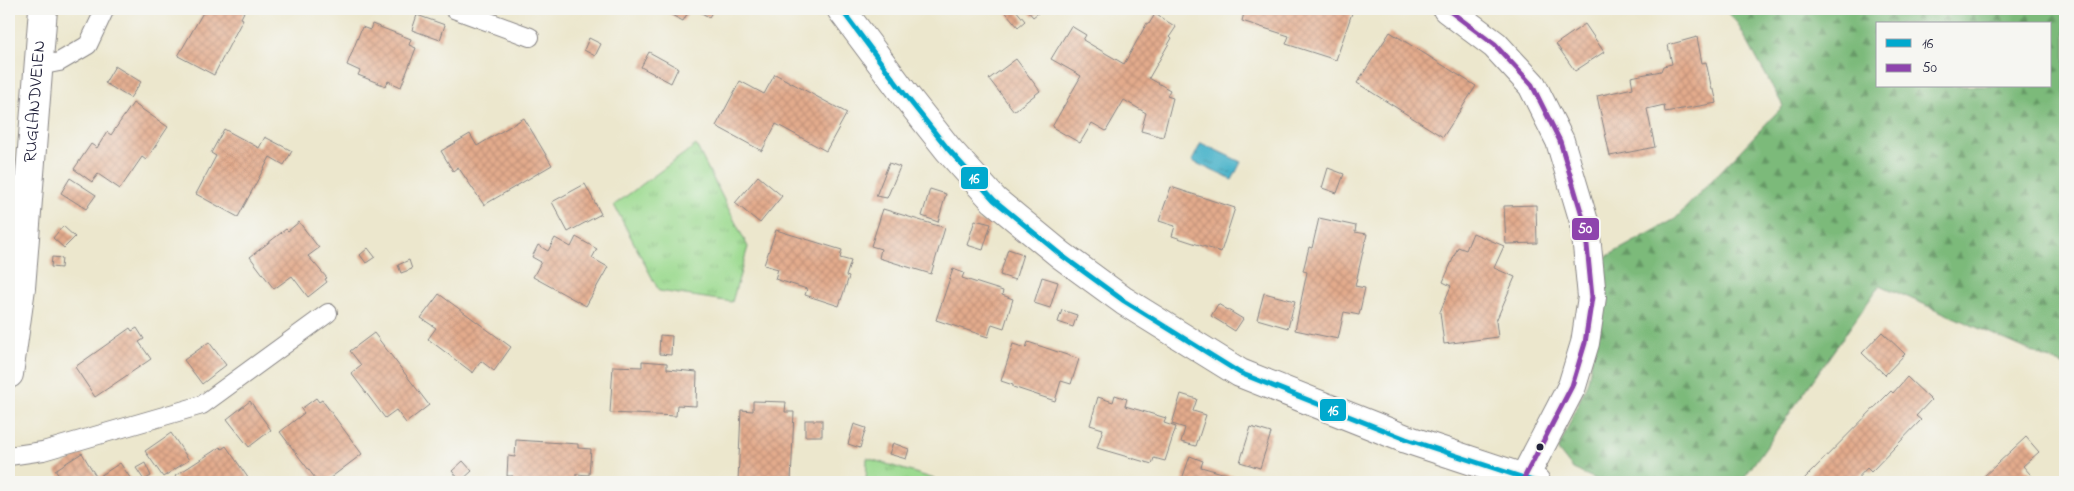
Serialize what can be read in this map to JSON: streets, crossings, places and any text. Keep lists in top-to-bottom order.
{
  "streets": {
    "street": ["RUGLANDVEIEN"]
  },
  "lines": ["transit line 16", "transit line 50"],
  "legend": ["16", "50"]
}
